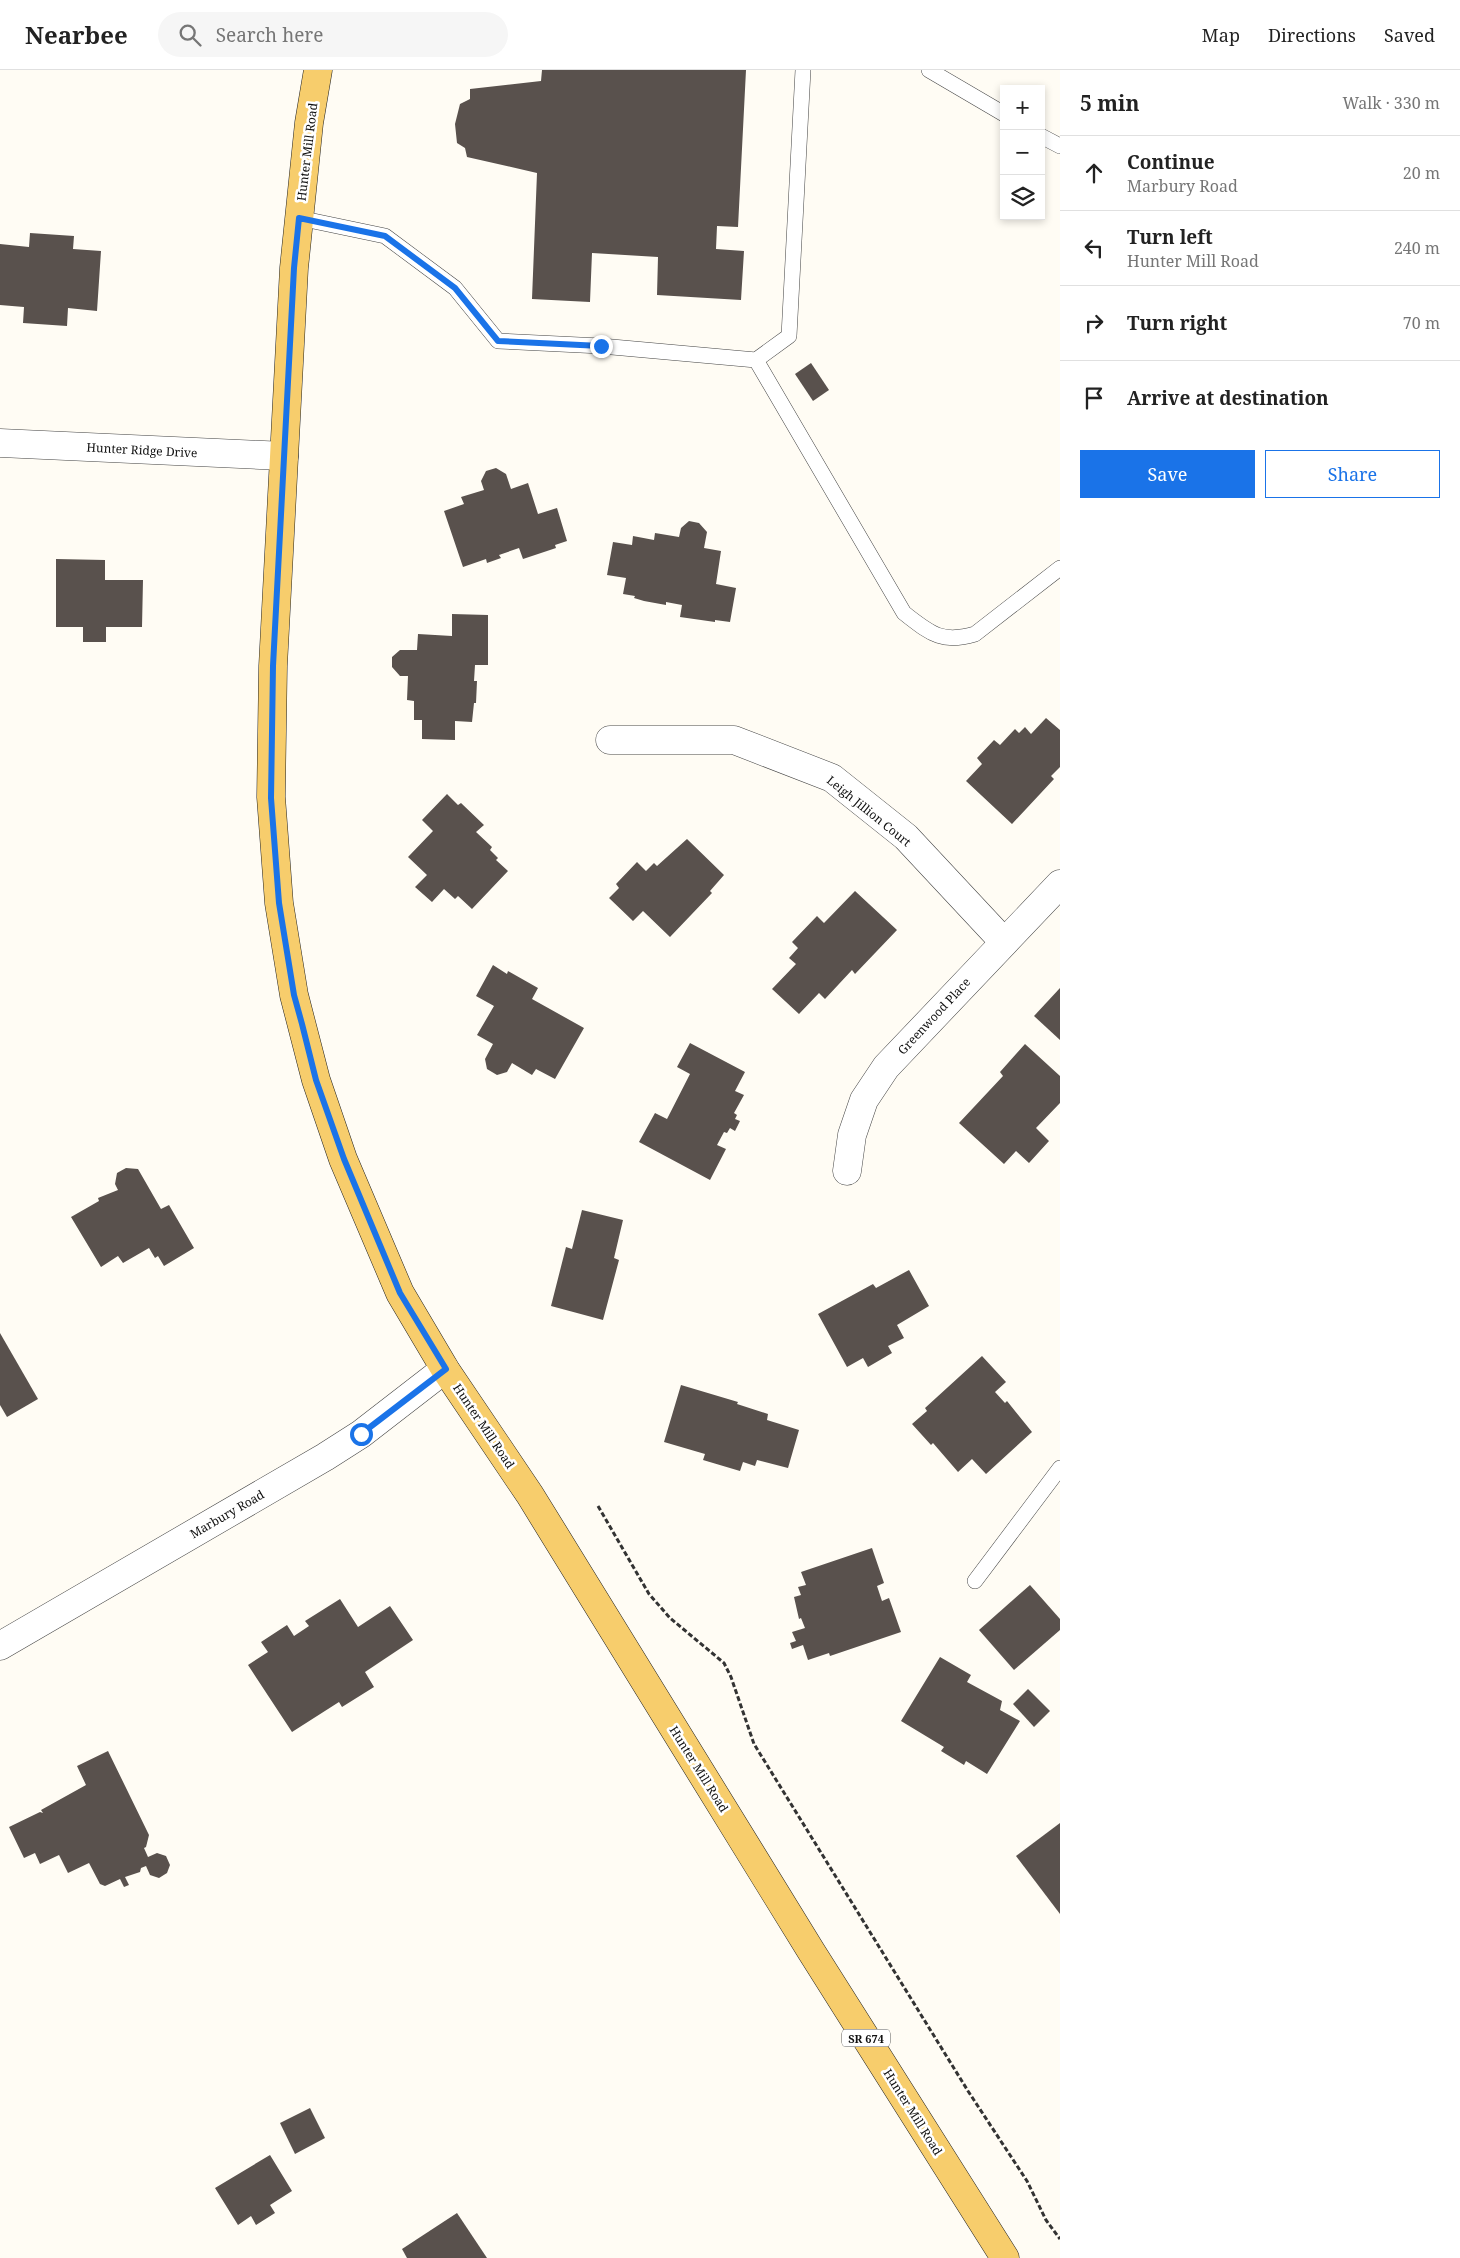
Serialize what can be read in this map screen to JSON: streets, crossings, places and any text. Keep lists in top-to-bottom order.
{
  "streets": {
    "main road": ["Hunter Mill Road", "SR 674"],
    "street": [
      "Hunter Ridge Drive",
      "Leigh Jillion Court",
      "Greenwood Place",
      "Marbury Road"
    ]
  },
  "crossings": [
    ["Hunter Mill Road", "Hunter Ridge Drive"],
    ["Hunter Mill Road", "Marbury Road"],
    ["Leigh Jillion Court", "Greenwood Place"]
  ],
  "page": {
    "header": "Nearbee",
    "search": "Search here",
    "nav": ["Map", "Directions", "Saved"],
    "heading": ["5 min", "Walk · 330 m"],
    "map_buttons": ["+", "−"],
    "list": [
      ["Continue", "Marbury Road", "20 m"],
      ["Turn left", "Hunter Mill Road", "240 m"],
      ["Turn right", "70 m"],
      "Arrive at destination"
    ],
    "buttons": ["Save", "Share"]
  }
}
